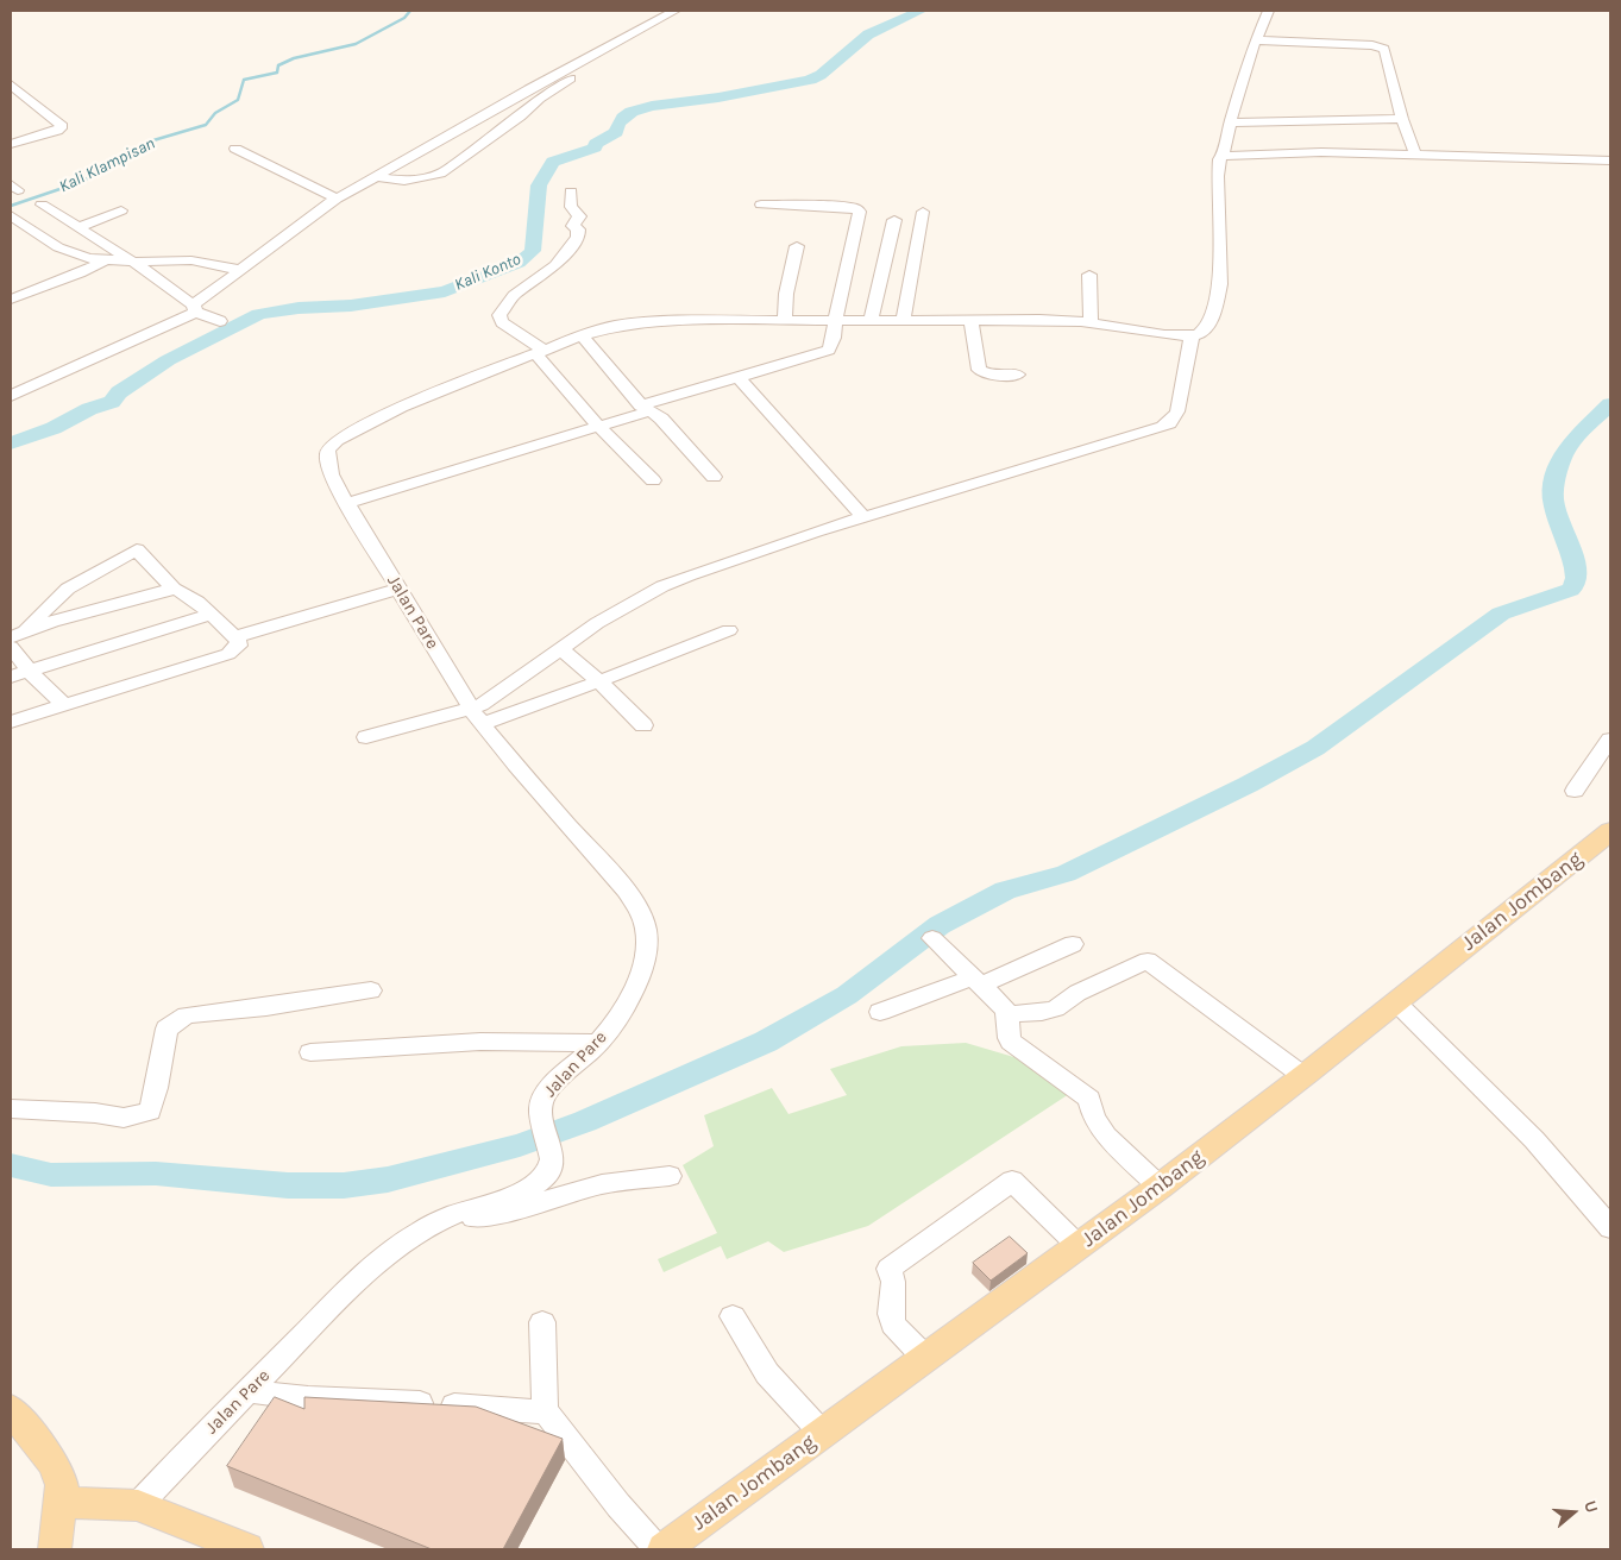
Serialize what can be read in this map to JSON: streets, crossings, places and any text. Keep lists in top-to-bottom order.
{
  "streets": {
    "main road": ["Jalan Jombang"],
    "street": ["Jalan Pare"]
  },
  "water": ["Kali Klampisan", "Kali Konto"],
  "north": "right"
}
